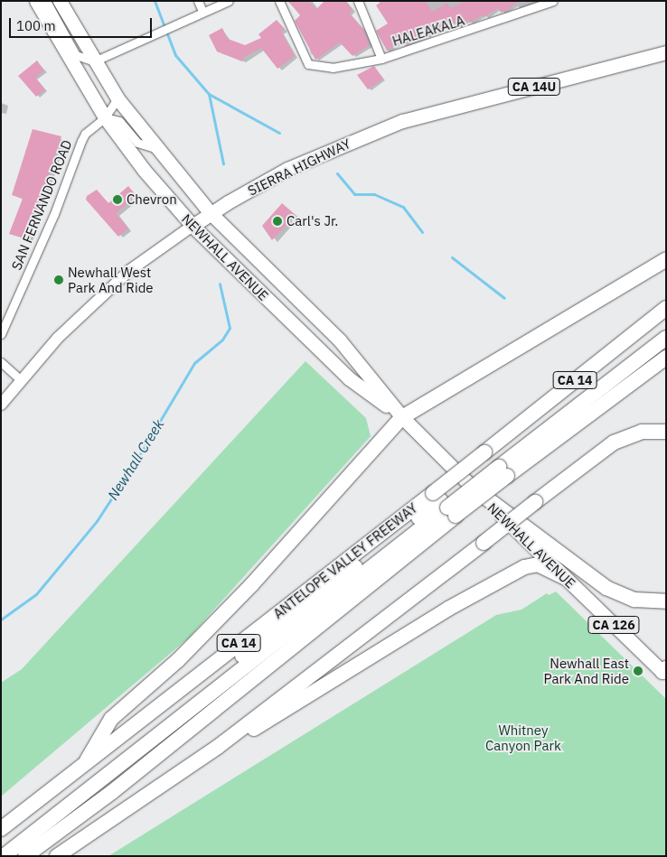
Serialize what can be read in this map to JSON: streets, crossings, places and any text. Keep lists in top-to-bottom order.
{
  "streets": {
    "highway": ["CA 14", "ANTELOPE VALLEY FREEWAY"],
    "main road": [
      "CA 14U",
      "SIERRA HIGHWAY",
      "NEWHALL AVENUE",
      "CA 126"
    ],
    "street": ["HALEAKALA", "SAN FERNANDO ROAD"]
  },
  "crossings": [
    ["SIERRA HIGHWAY", "NEWHALL AVENUE"],
    ["SAN FERNANDO ROAD", "NEWHALL AVENUE"]
  ],
  "water": ["Newhall Creek"],
  "parks": ["Whitney Canyon Park"],
  "places": [
    "Chevron",
    "Carl's Jr.",
    "Newhall West Park And Ride",
    "Newhall East Park And Ride"
  ],
  "scale_bar": "100 m"
}
